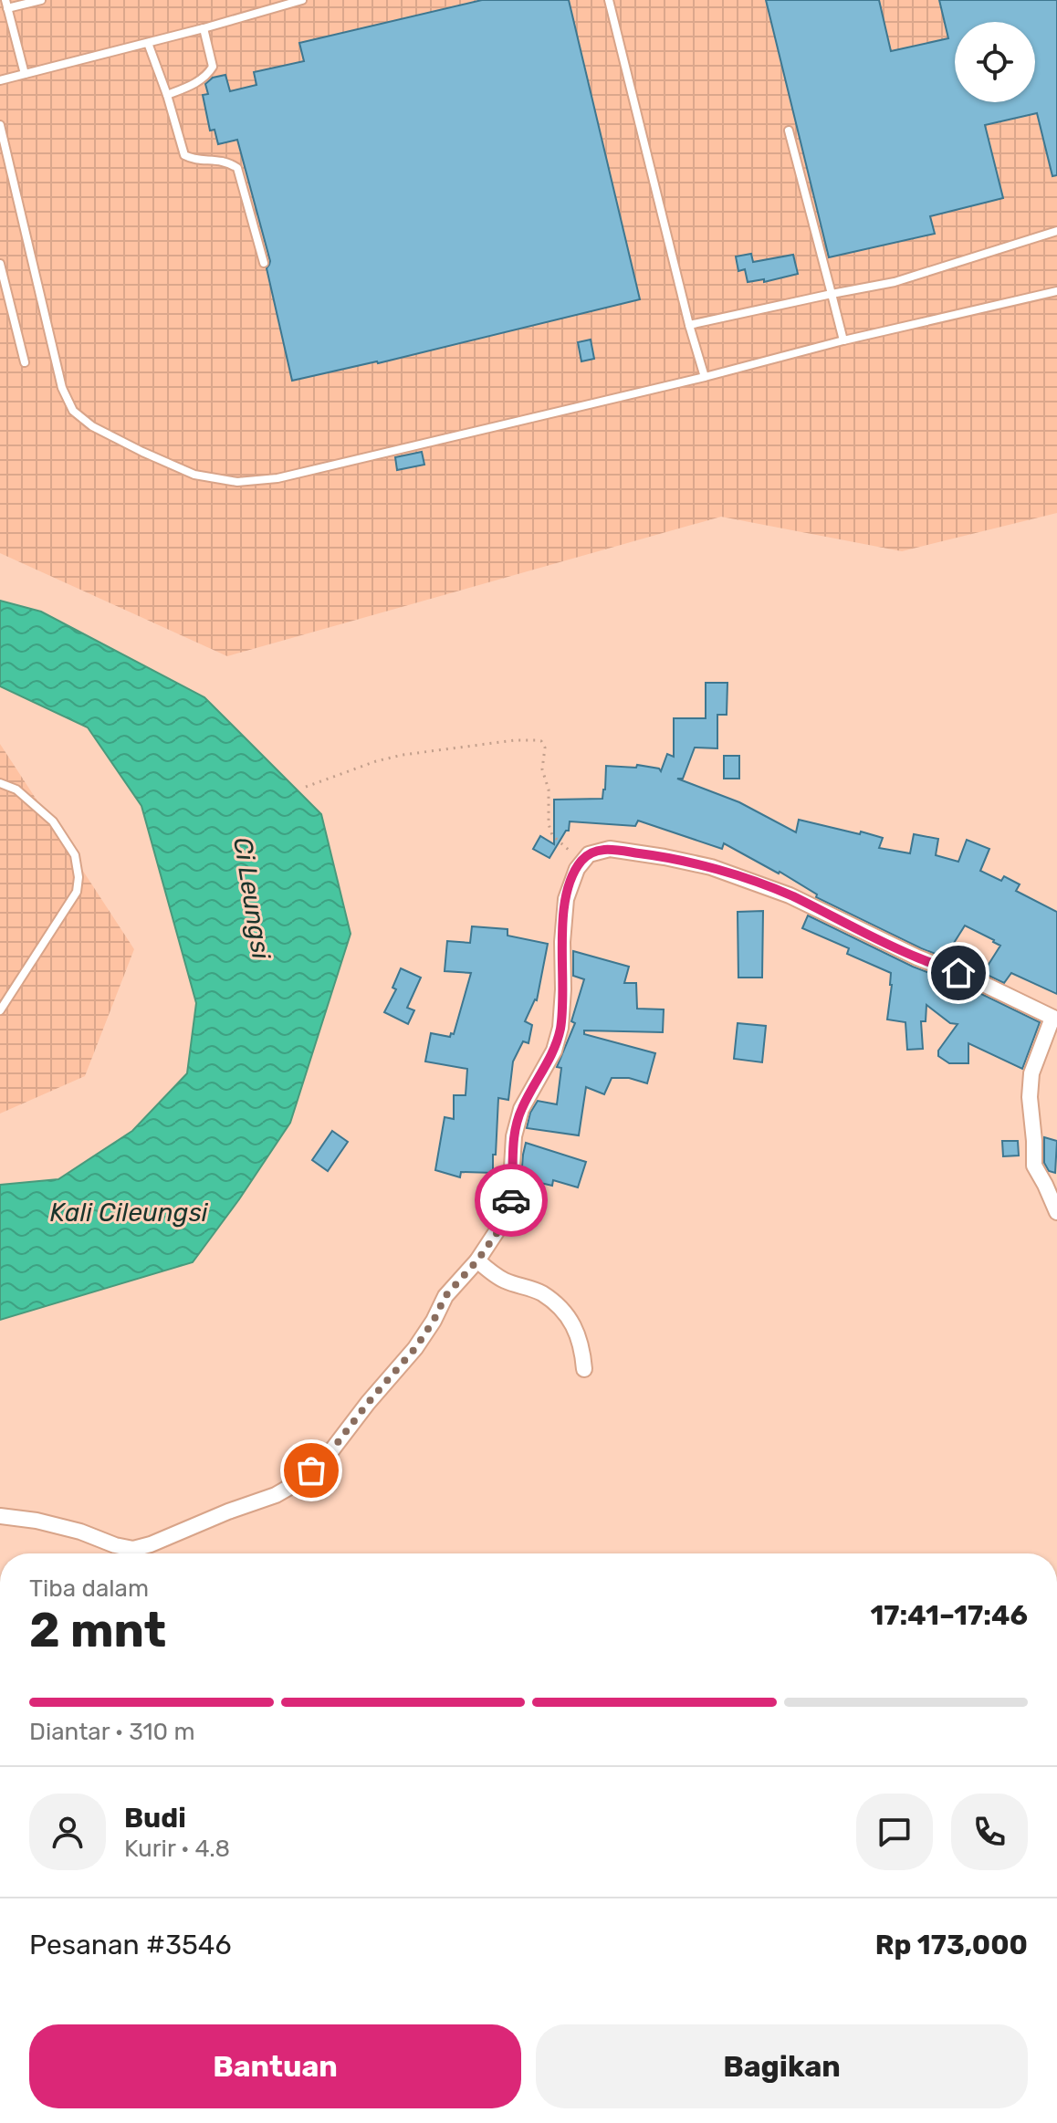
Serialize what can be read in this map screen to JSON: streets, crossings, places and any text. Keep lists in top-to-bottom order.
{
  "water": ["Ci Leungsi", "Kali Cileungsi"],
  "page": {
    "heading": ["2 mnt", "Tiba dalam", "17:41–17:46"],
    "panel": [
      "Budi",
      "Kurir · 4.8",
      "Pesanan #3546",
      "Rp 173,000"
    ],
    "bar": "Diantar · 310 m",
    "buttons": ["Bantuan", "Bagikan"]
  }
}
